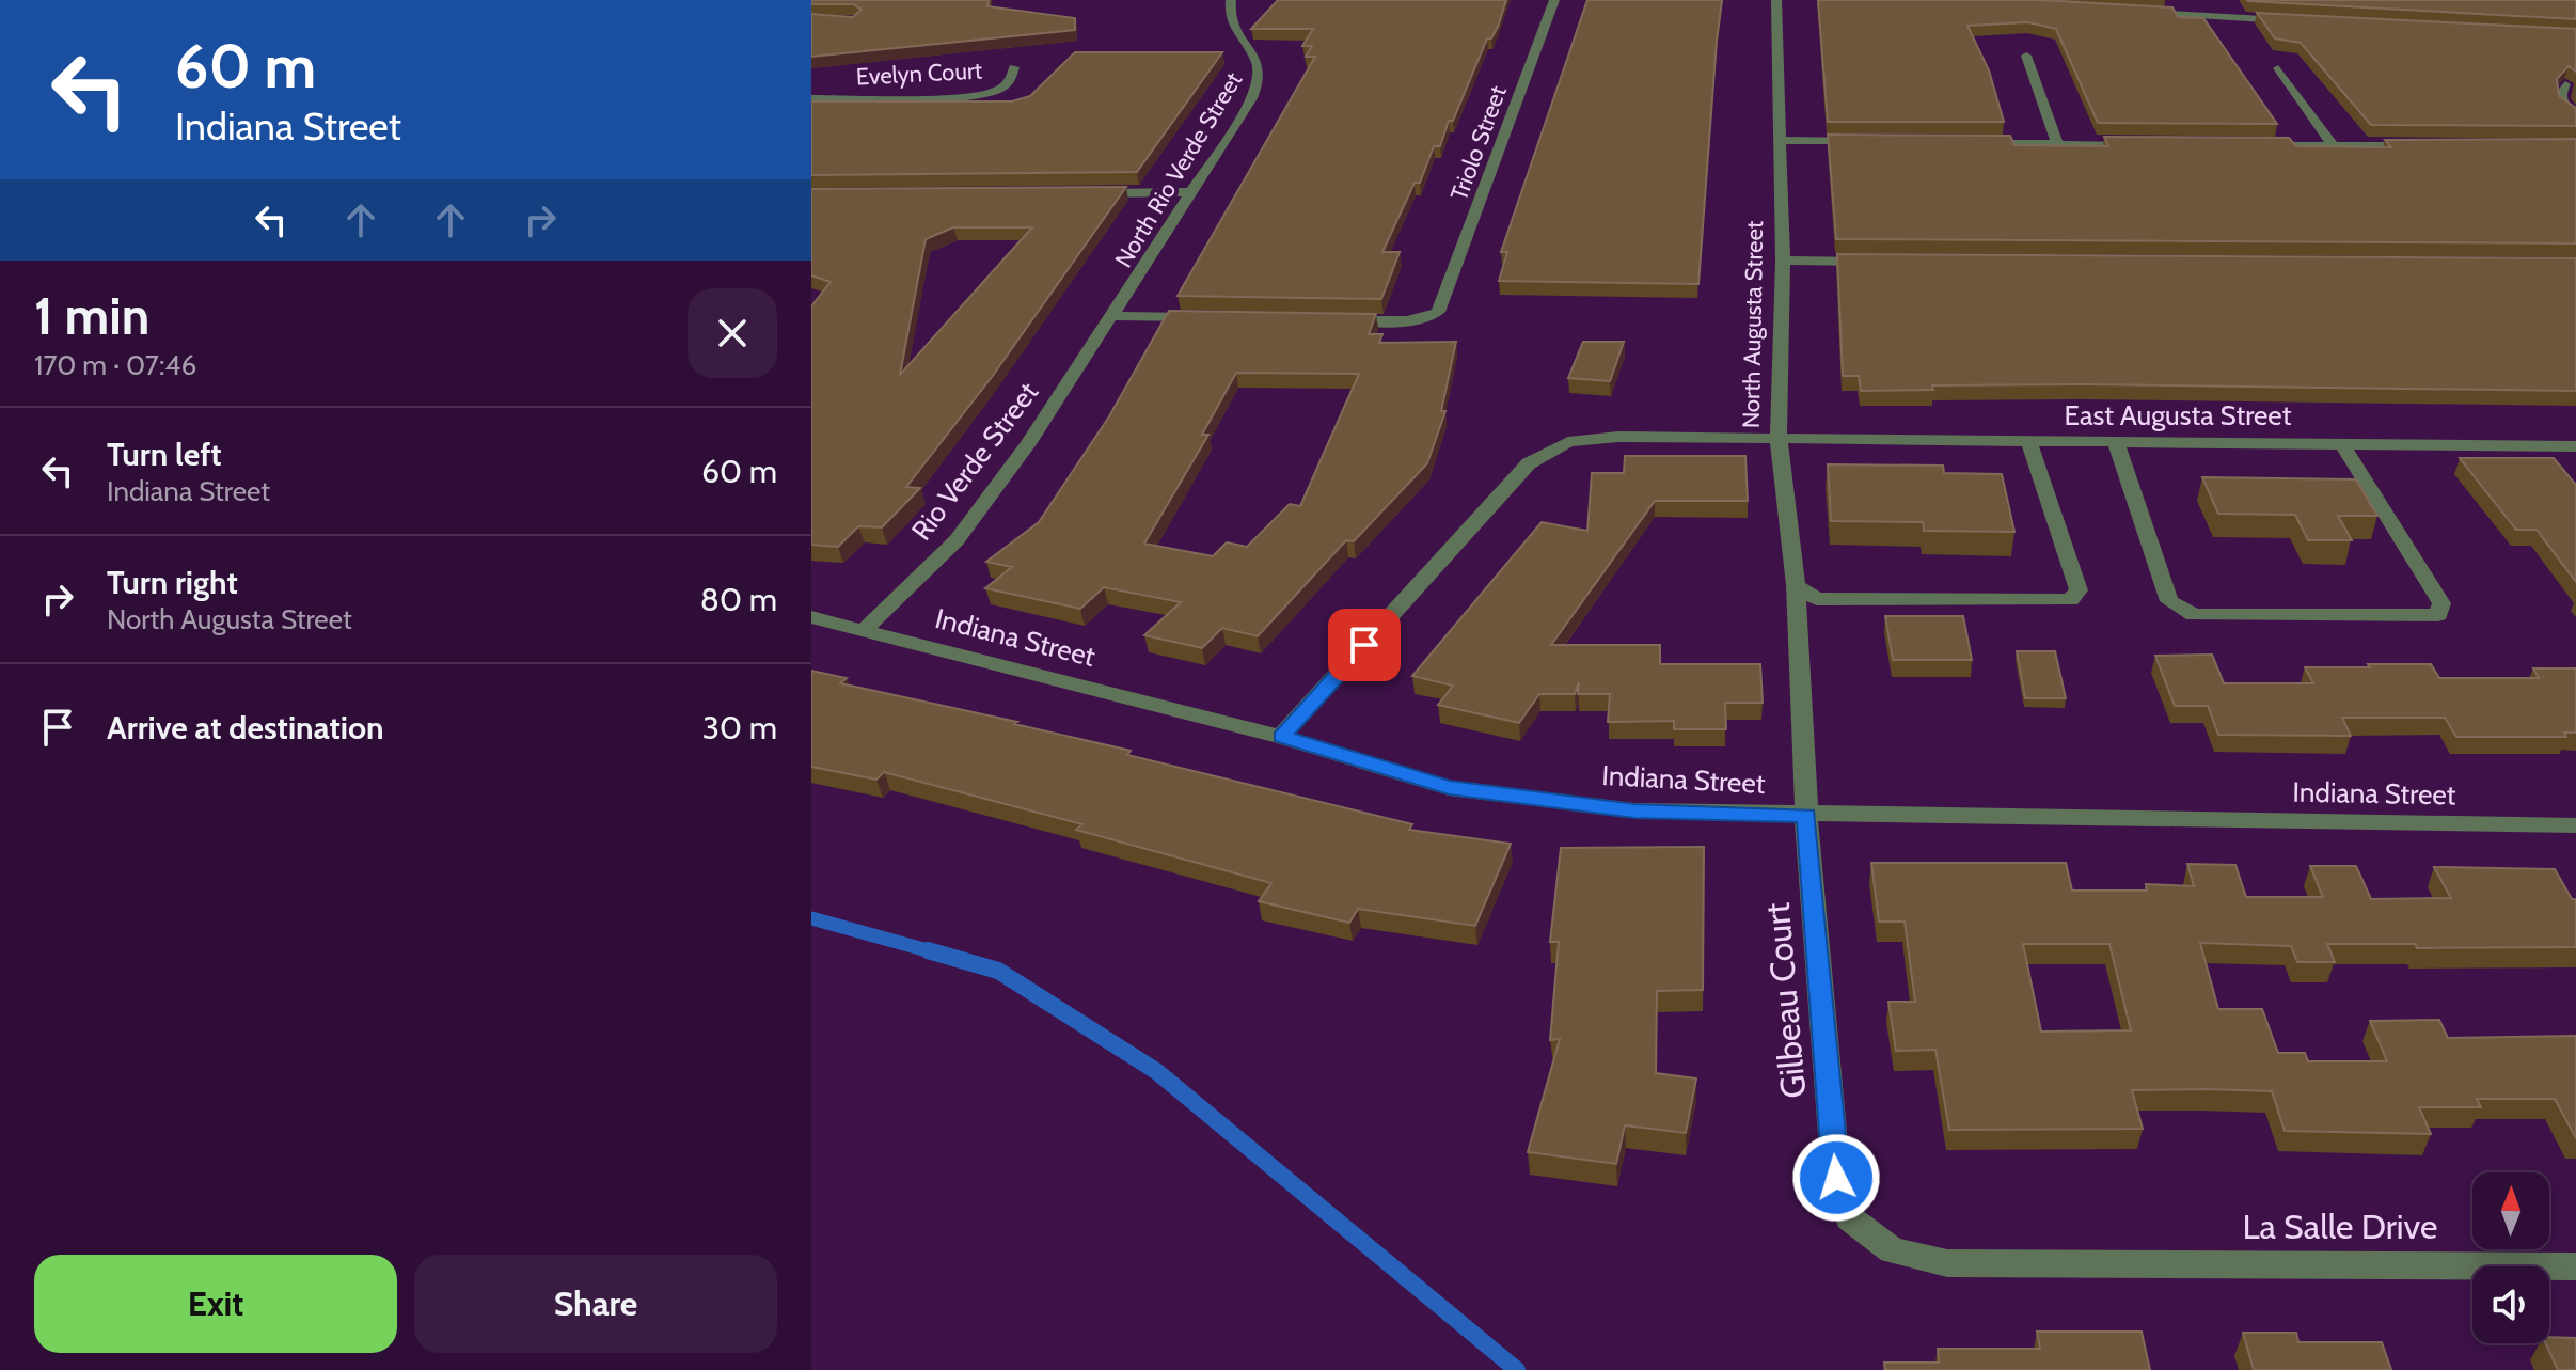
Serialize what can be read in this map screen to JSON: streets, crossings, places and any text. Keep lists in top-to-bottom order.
{
  "streets": {
    "street": [
      "Evelyn Court",
      "Triolo Street",
      "North Rio Verde Street",
      "North Augusta Street",
      "East Augusta Street",
      "Rio Verde Street",
      "Indiana Street",
      "Gilbeau Court",
      "La Salle Drive"
    ]
  },
  "crossings": [
    ["North Rio Verde Street", "Rio Verde Street"],
    ["North Augusta Street", "East Augusta Street"],
    ["North Augusta Street", "Indiana Street"],
    ["North Augusta Street", "Gilbeau Court"],
    ["East Augusta Street", "Gilbeau Court"],
    ["Rio Verde Street", "Indiana Street"],
    ["Indiana Street", "Gilbeau Court"],
    ["Gilbeau Court", "La Salle Drive"]
  ],
  "north": "top",
  "page": {
    "turn": ["60 m", "Indiana Street"],
    "heading": ["1 min", "170 m · 07:46"],
    "list": [
      {
        "name": "Turn left",
        "note": "Indiana Street",
        "value": "60 m"
      },
      {
        "name": "Turn right",
        "note": "North Augusta Street",
        "value": "80 m"
      },
      {
        "name": "Arrive at destination",
        "value": "30 m"
      }
    ],
    "buttons": ["Exit", "Share"]
  }
}
